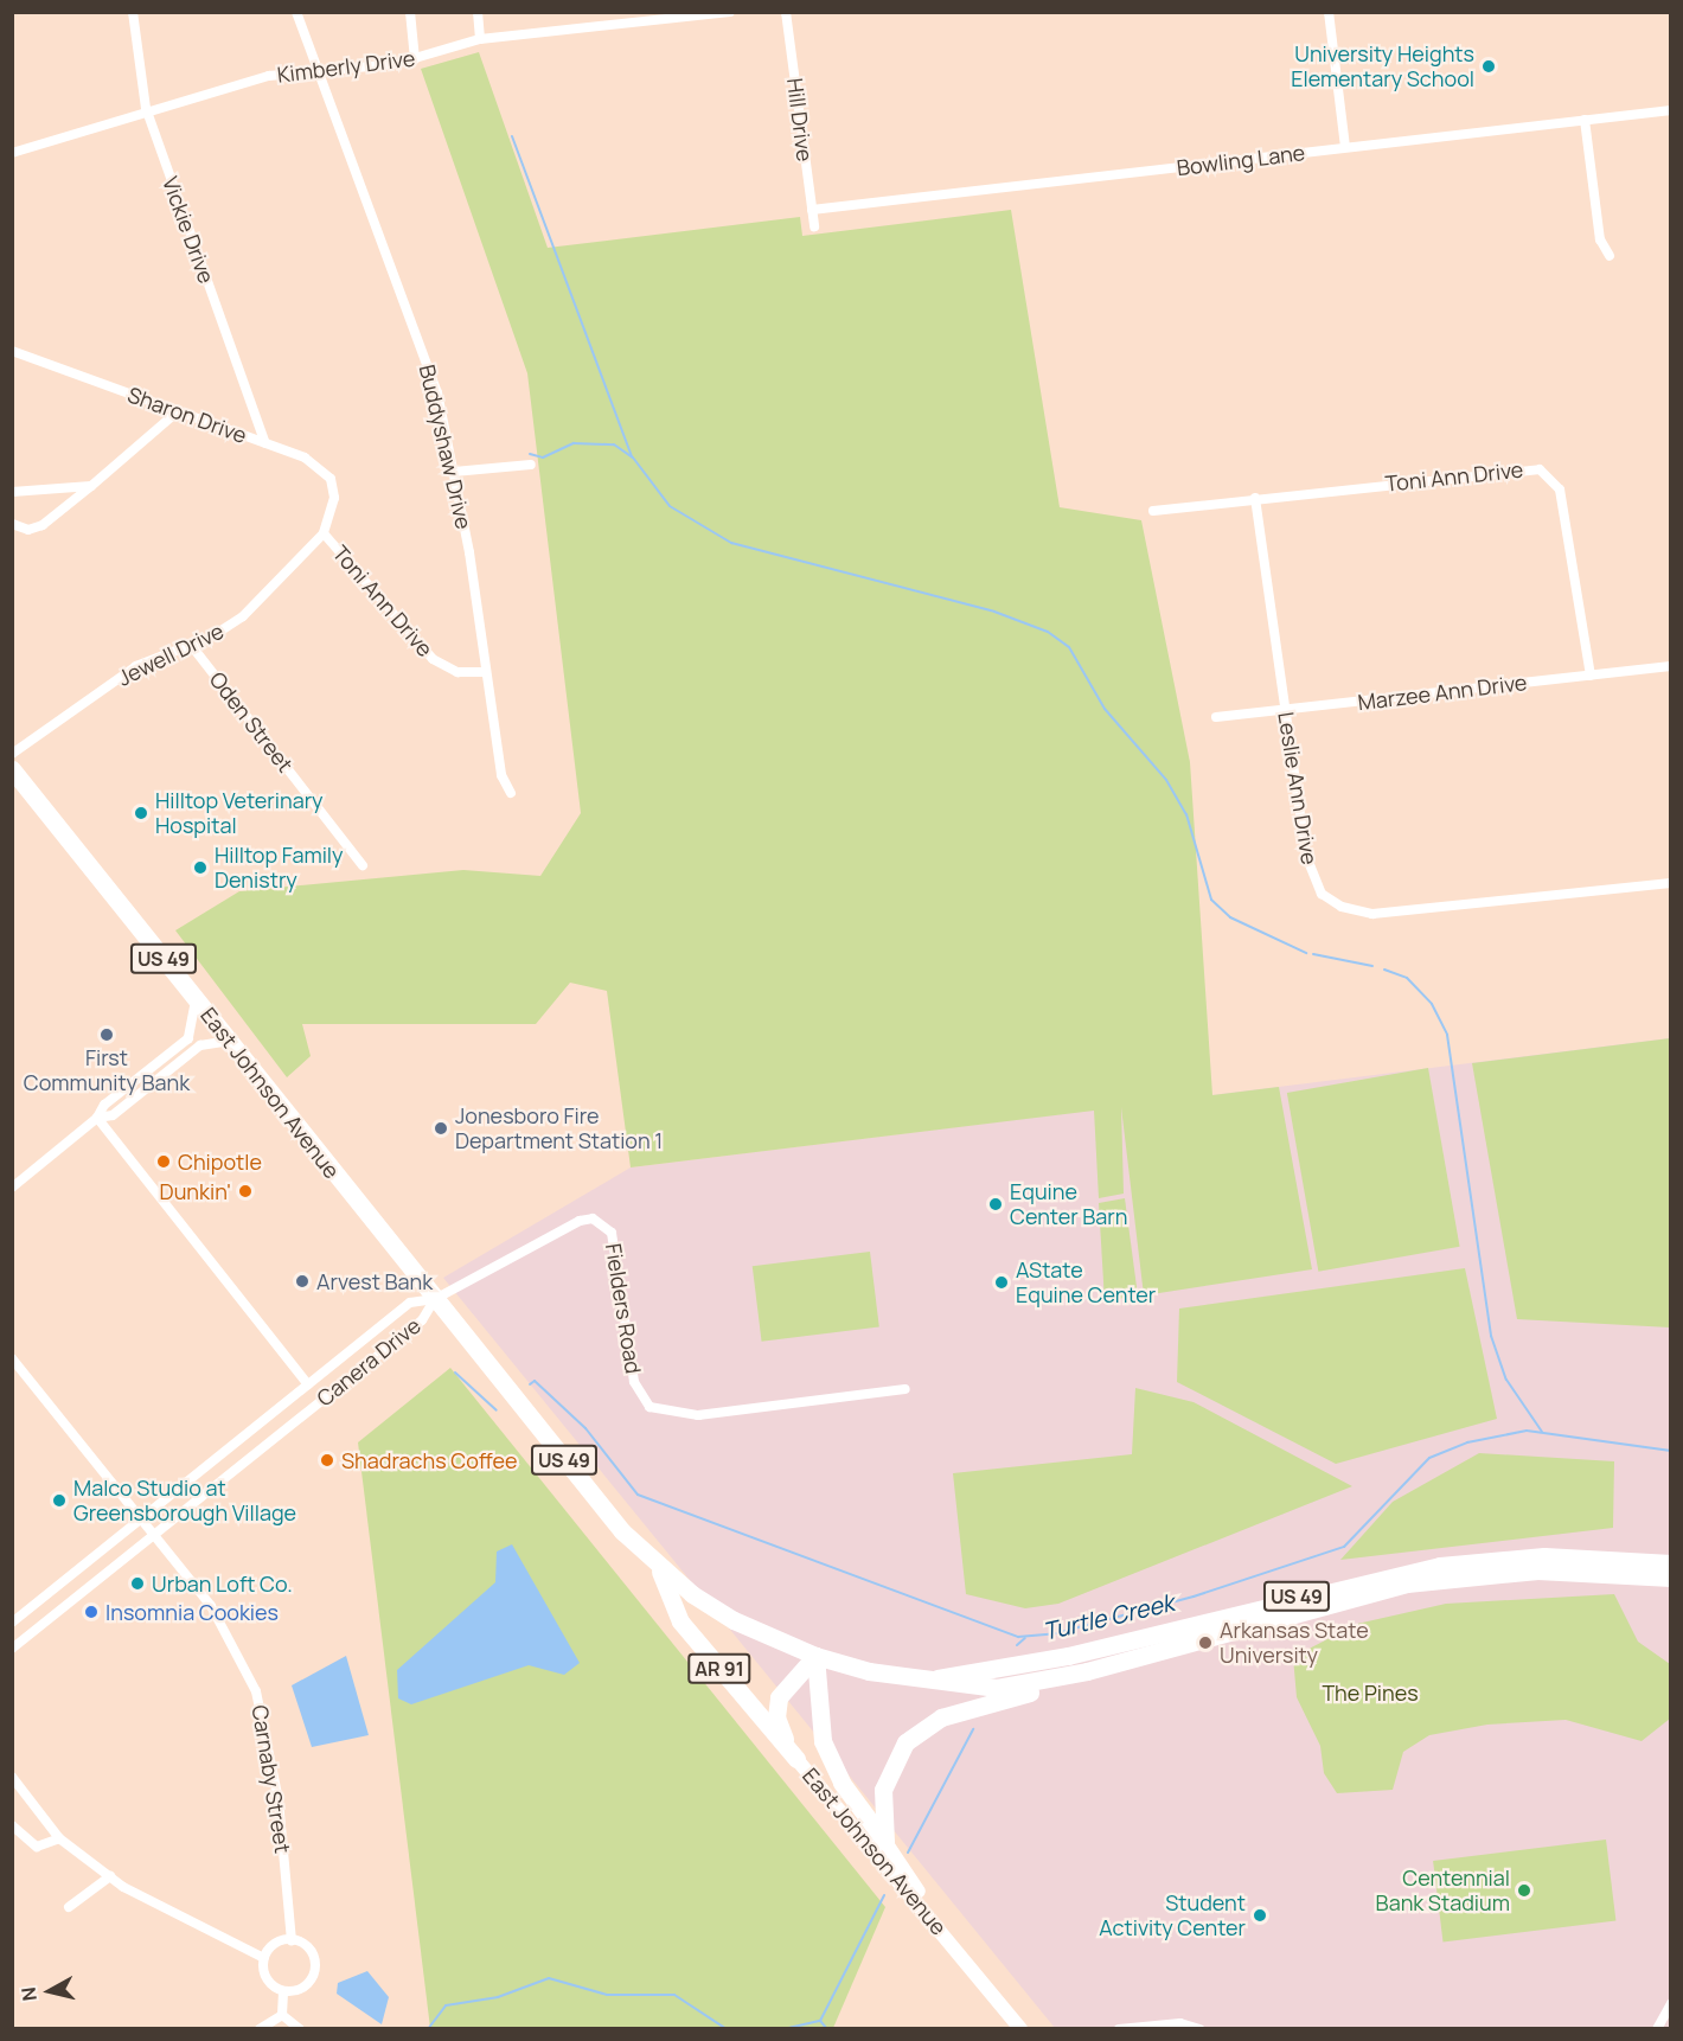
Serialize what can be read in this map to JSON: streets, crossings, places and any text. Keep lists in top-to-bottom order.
{
  "streets": {
    "highway": ["US 49", "East Johnson Avenue", "AR 91"],
    "street": [
      "Kimberly Drive",
      "Hill Drive",
      "Bowling Lane",
      "Vickie Drive",
      "Sharon Drive",
      "Buddyshaw Drive",
      "Toni Ann Drive",
      "Jewell Drive",
      "Marzee Ann Drive",
      "Oden Street",
      "Leslie Ann Drive",
      "Fielders Road",
      "Canera Drive",
      "Carnaby Street"
    ]
  },
  "crossings": [
    ["Kimberly Drive", "Vickie Drive"],
    ["Kimberly Drive", "Buddyshaw Drive"],
    ["Hill Drive", "Bowling Lane"],
    ["Vickie Drive", "Sharon Drive"],
    ["Sharon Drive", "Jewell Drive"],
    ["Buddyshaw Drive", "Toni Ann Drive"],
    ["Toni Ann Drive", "Jewell Drive"],
    ["Toni Ann Drive", "Marzee Ann Drive"],
    ["Toni Ann Drive", "Leslie Ann Drive"],
    ["Jewell Drive", "Oden Street"],
    ["Marzee Ann Drive", "Leslie Ann Drive"],
    ["US 49", "East Johnson Avenue"],
    ["US 49", "AR 91"],
    ["East Johnson Avenue", "Fielders Road"],
    ["East Johnson Avenue", "Canera Drive"],
    ["East Johnson Avenue", "AR 91"],
    ["Fielders Road", "Canera Drive"],
    ["Canera Drive", "Carnaby Street"]
  ],
  "water": ["Turtle Creek"],
  "parks": ["The Pines"],
  "places": [
    "University Heights Elementary School",
    "Hilltop Veterinary Hospital",
    "Hilltop Family Denistry",
    "First Community Bank",
    "Jonesboro Fire Department Station 1",
    "Chipotle",
    "Dunkin'",
    "Equine Center Barn",
    "Arvest Bank",
    "AState Equine Center",
    "Shadrachs Coffee",
    "Malco Studio at Greensborough Village",
    "Urban Loft Co.",
    "Insomnia Cookies",
    "Arkansas State University",
    "Centennial Bank Stadium",
    "Student Activity Center"
  ],
  "north": "left"
}
